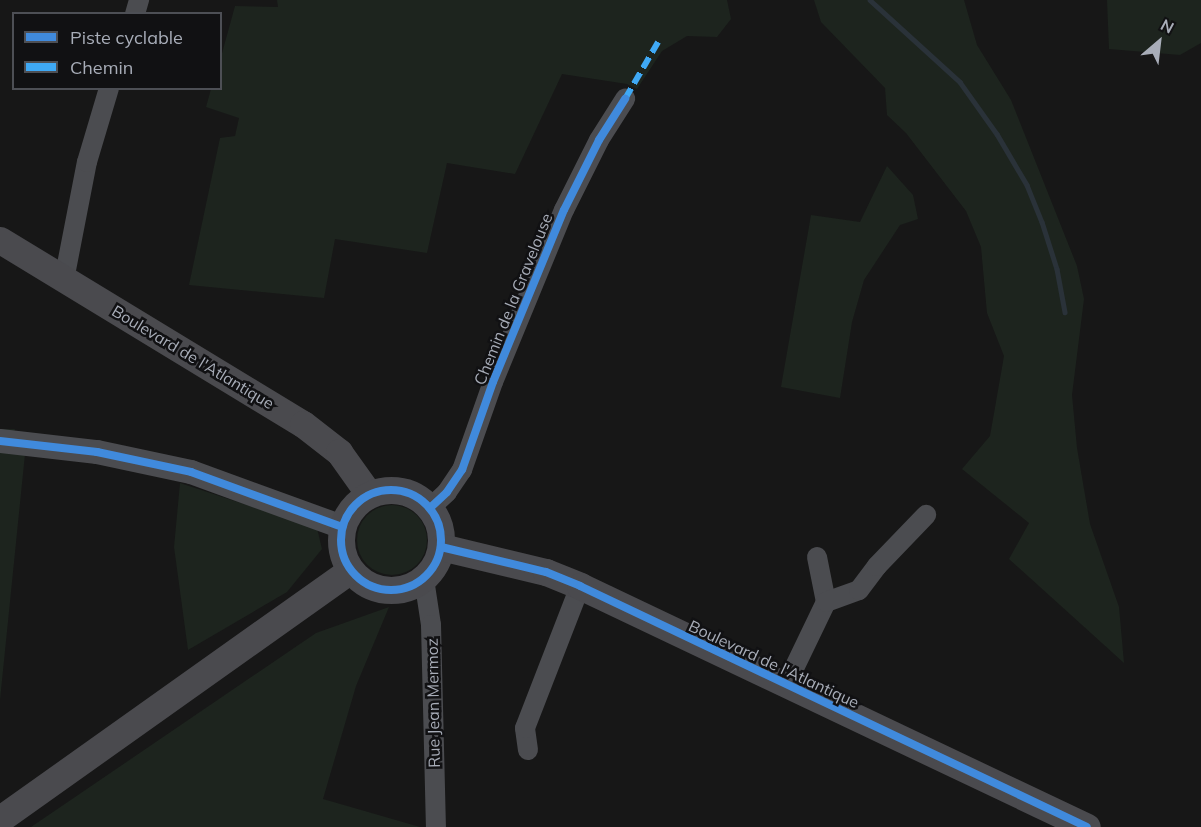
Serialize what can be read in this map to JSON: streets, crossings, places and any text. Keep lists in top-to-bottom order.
{
  "streets": {
    "main road": ["Boulevard de l'Atlantique"],
    "street": ["Chemin de la Gravelouse", "Rue Jean Mermoz"]
  },
  "crossings": [
    ["Chemin de la Gravelouse", "Boulevard de l'Atlantique"],
    ["Chemin de la Gravelouse", "Rue Jean Mermoz"],
    ["Boulevard de l'Atlantique", "Rue Jean Mermoz"]
  ],
  "legend": ["Piste cyclable", "Chemin"],
  "north": "top right"
}
